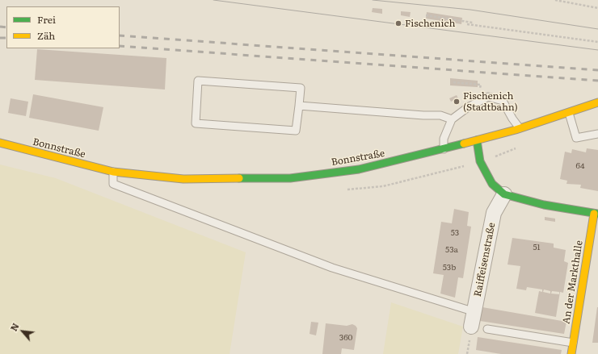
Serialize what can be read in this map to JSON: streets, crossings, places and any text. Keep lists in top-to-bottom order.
{
  "streets": {
    "main road": ["Bonnstraße", "An der Markthalle"],
    "street": ["Raiffeisenstraße"]
  },
  "places": ["Fischenich", "Fischenich (Stadtbahn)"],
  "house_numbers": [
    "64",
    "53",
    "51",
    "53a",
    "53b",
    "360"
  ],
  "legend": ["Frei", "Zäh"],
  "north": "top left"
}
